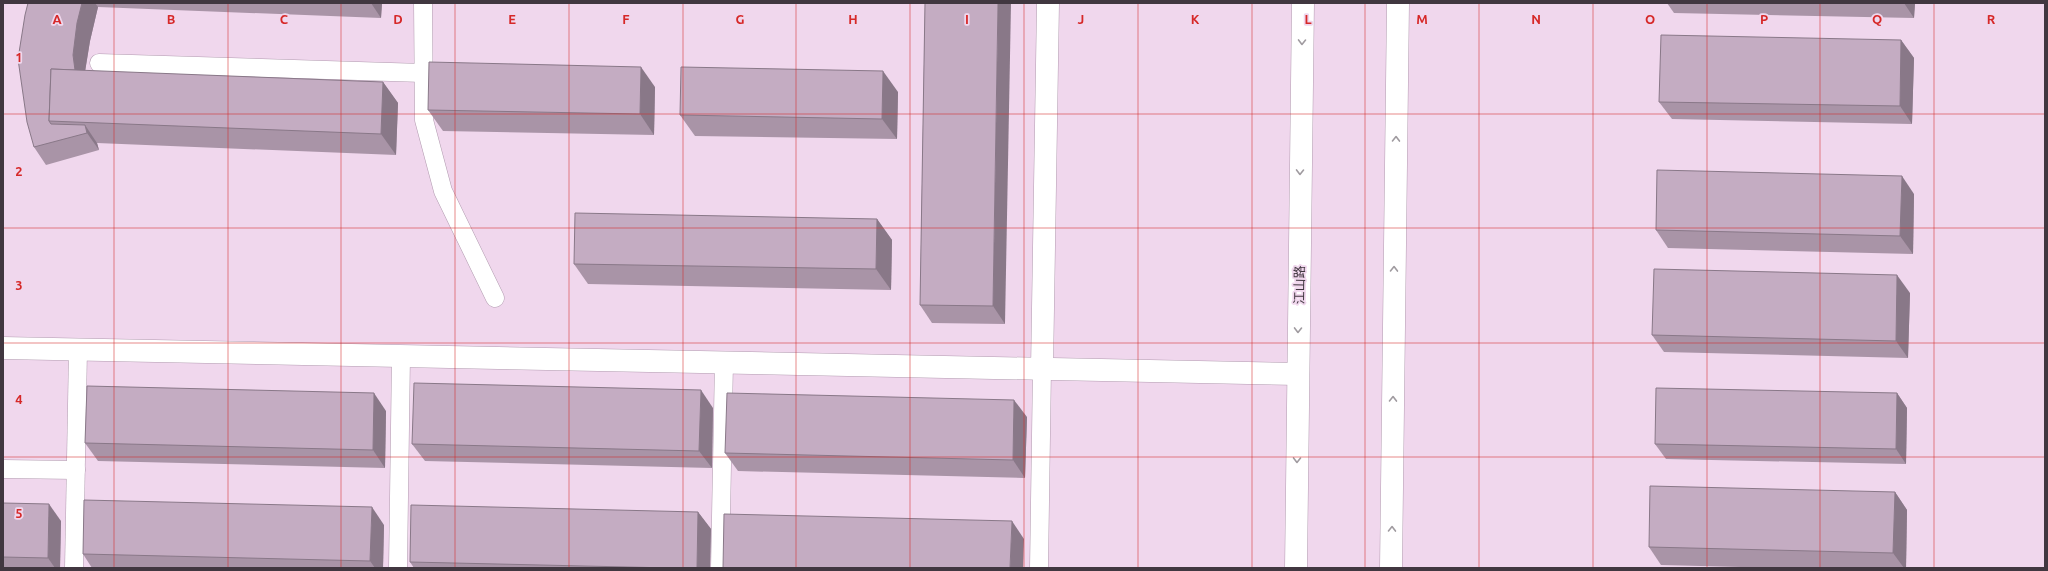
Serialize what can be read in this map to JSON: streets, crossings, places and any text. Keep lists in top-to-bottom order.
{
  "streets": {
    "street": ["江山路"]
  },
  "grid": {
    "columns": [
      "A",
      "B",
      "C",
      "D",
      "E",
      "F",
      "G",
      "H",
      "I",
      "J",
      "K",
      "L",
      "M",
      "N",
      "O",
      "P",
      "Q",
      "R"
    ],
    "rows": [
      "1",
      "2",
      "3",
      "4",
      "5"
    ]
  }
}
